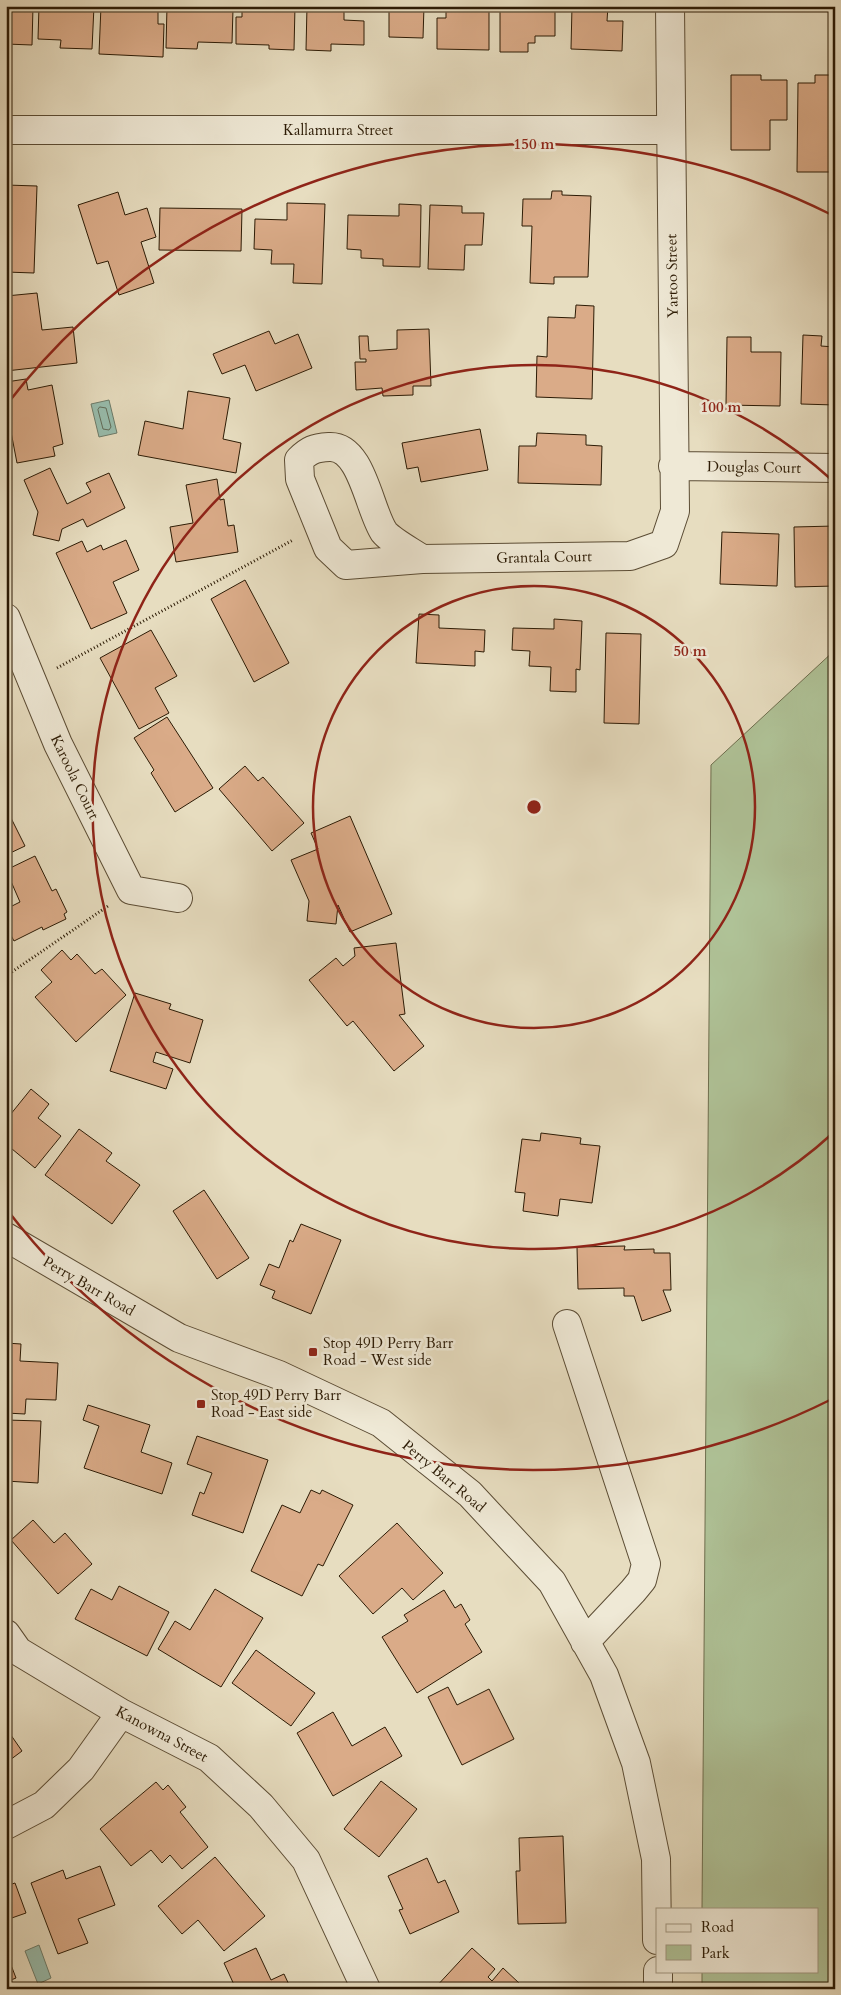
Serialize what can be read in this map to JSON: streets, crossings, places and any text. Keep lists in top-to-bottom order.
{
  "streets": {
    "street": [
      "Kallamurra Street",
      "Yartoo Street",
      "Douglas Court",
      "Grantala Court",
      "Karoola Court",
      "Perry Barr Road",
      "Kanowna Street"
    ]
  },
  "crossings": [
    ["Kallamurra Street", "Yartoo Street"],
    ["Yartoo Street", "Douglas Court"],
    ["Yartoo Street", "Grantala Court"]
  ],
  "places": {
    "transit": ["Stop 49D Perry Barr Road - West side", "Stop 49D Perry Barr Road - East side"]
  },
  "legend": ["Road", "Park"],
  "rings": ["150 m", "100 m", "50 m"]
}
